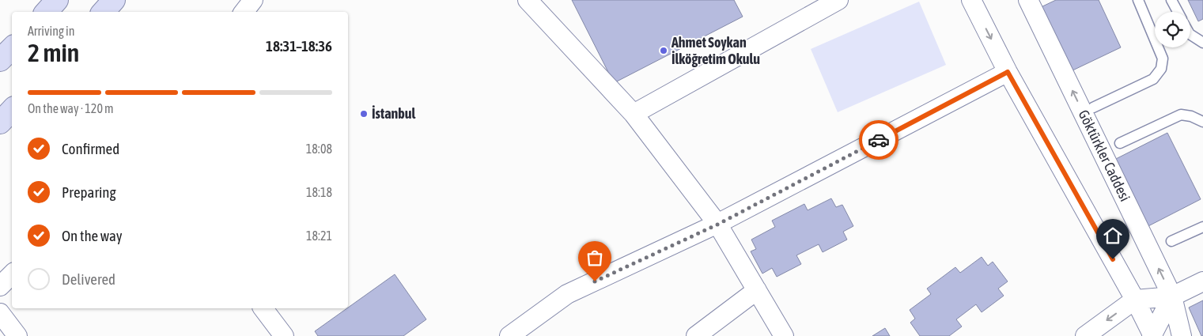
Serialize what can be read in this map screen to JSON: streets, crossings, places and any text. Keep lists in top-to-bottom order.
{
  "streets": {
    "street": ["Göktürkler Caddesi"]
  },
  "places": ["Ahmet Soykan İlköğretim Okulu", "İstanbul"],
  "page": {
    "heading": ["2 min", "Arriving in", "18:31–18:36"],
    "bar": "On the way · 120 m",
    "list": [
      ["Confirmed", "18:08"],
      ["Preparing", "18:18"],
      ["On the way", "18:21"],
      "Delivered"
    ]
  }
}
